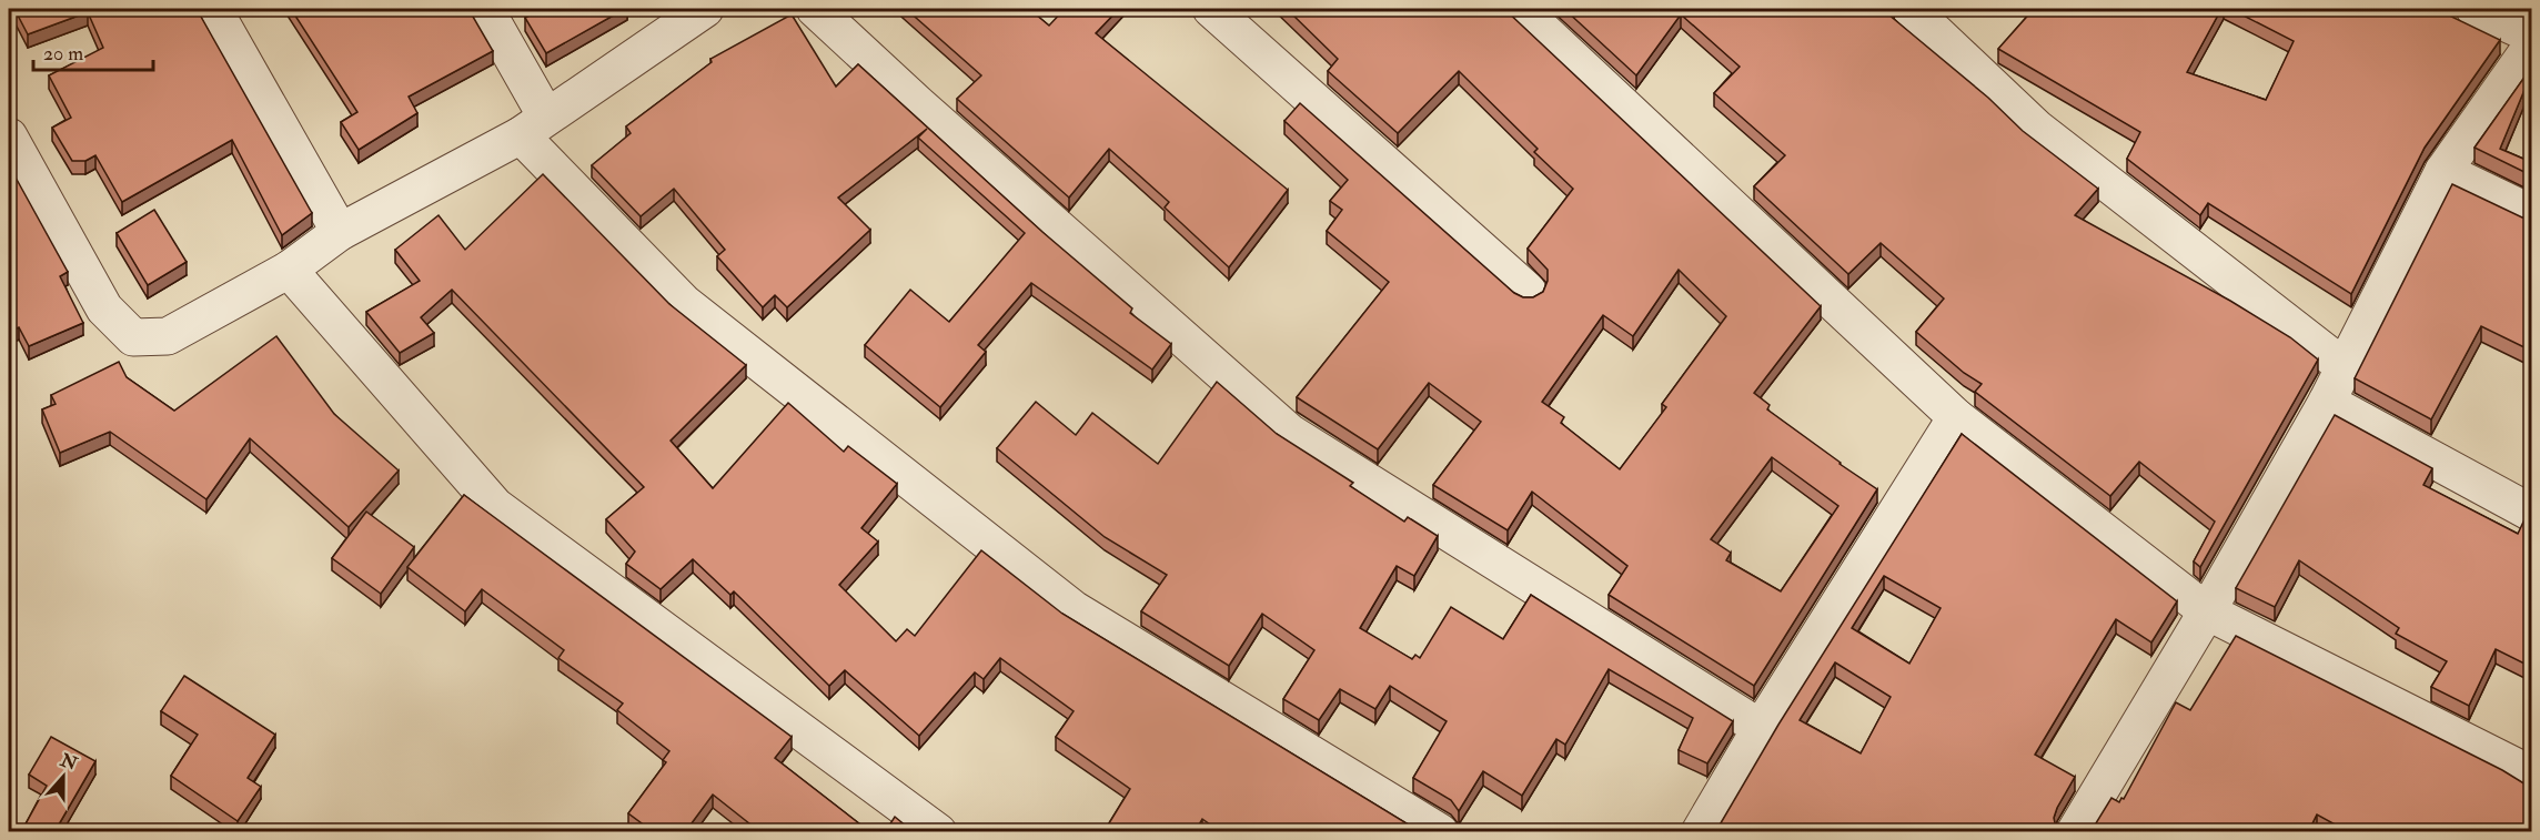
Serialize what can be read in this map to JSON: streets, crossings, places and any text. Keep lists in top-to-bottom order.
{
  "scale_bar": "20 m",
  "north": "top"
}
